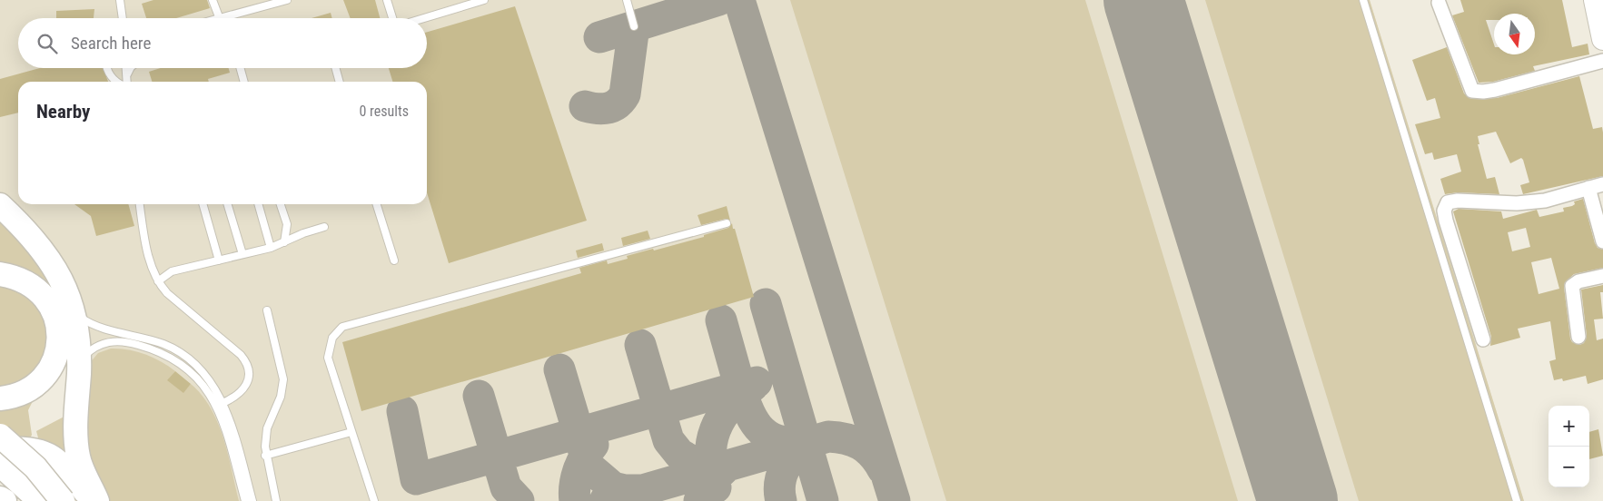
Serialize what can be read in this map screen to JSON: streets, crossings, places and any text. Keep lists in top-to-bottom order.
{
  "north": "bottom",
  "page": {
    "search": "Search here",
    "heading": ["Nearby", "0 results"],
    "map_buttons": ["+", "−"]
  }
}
